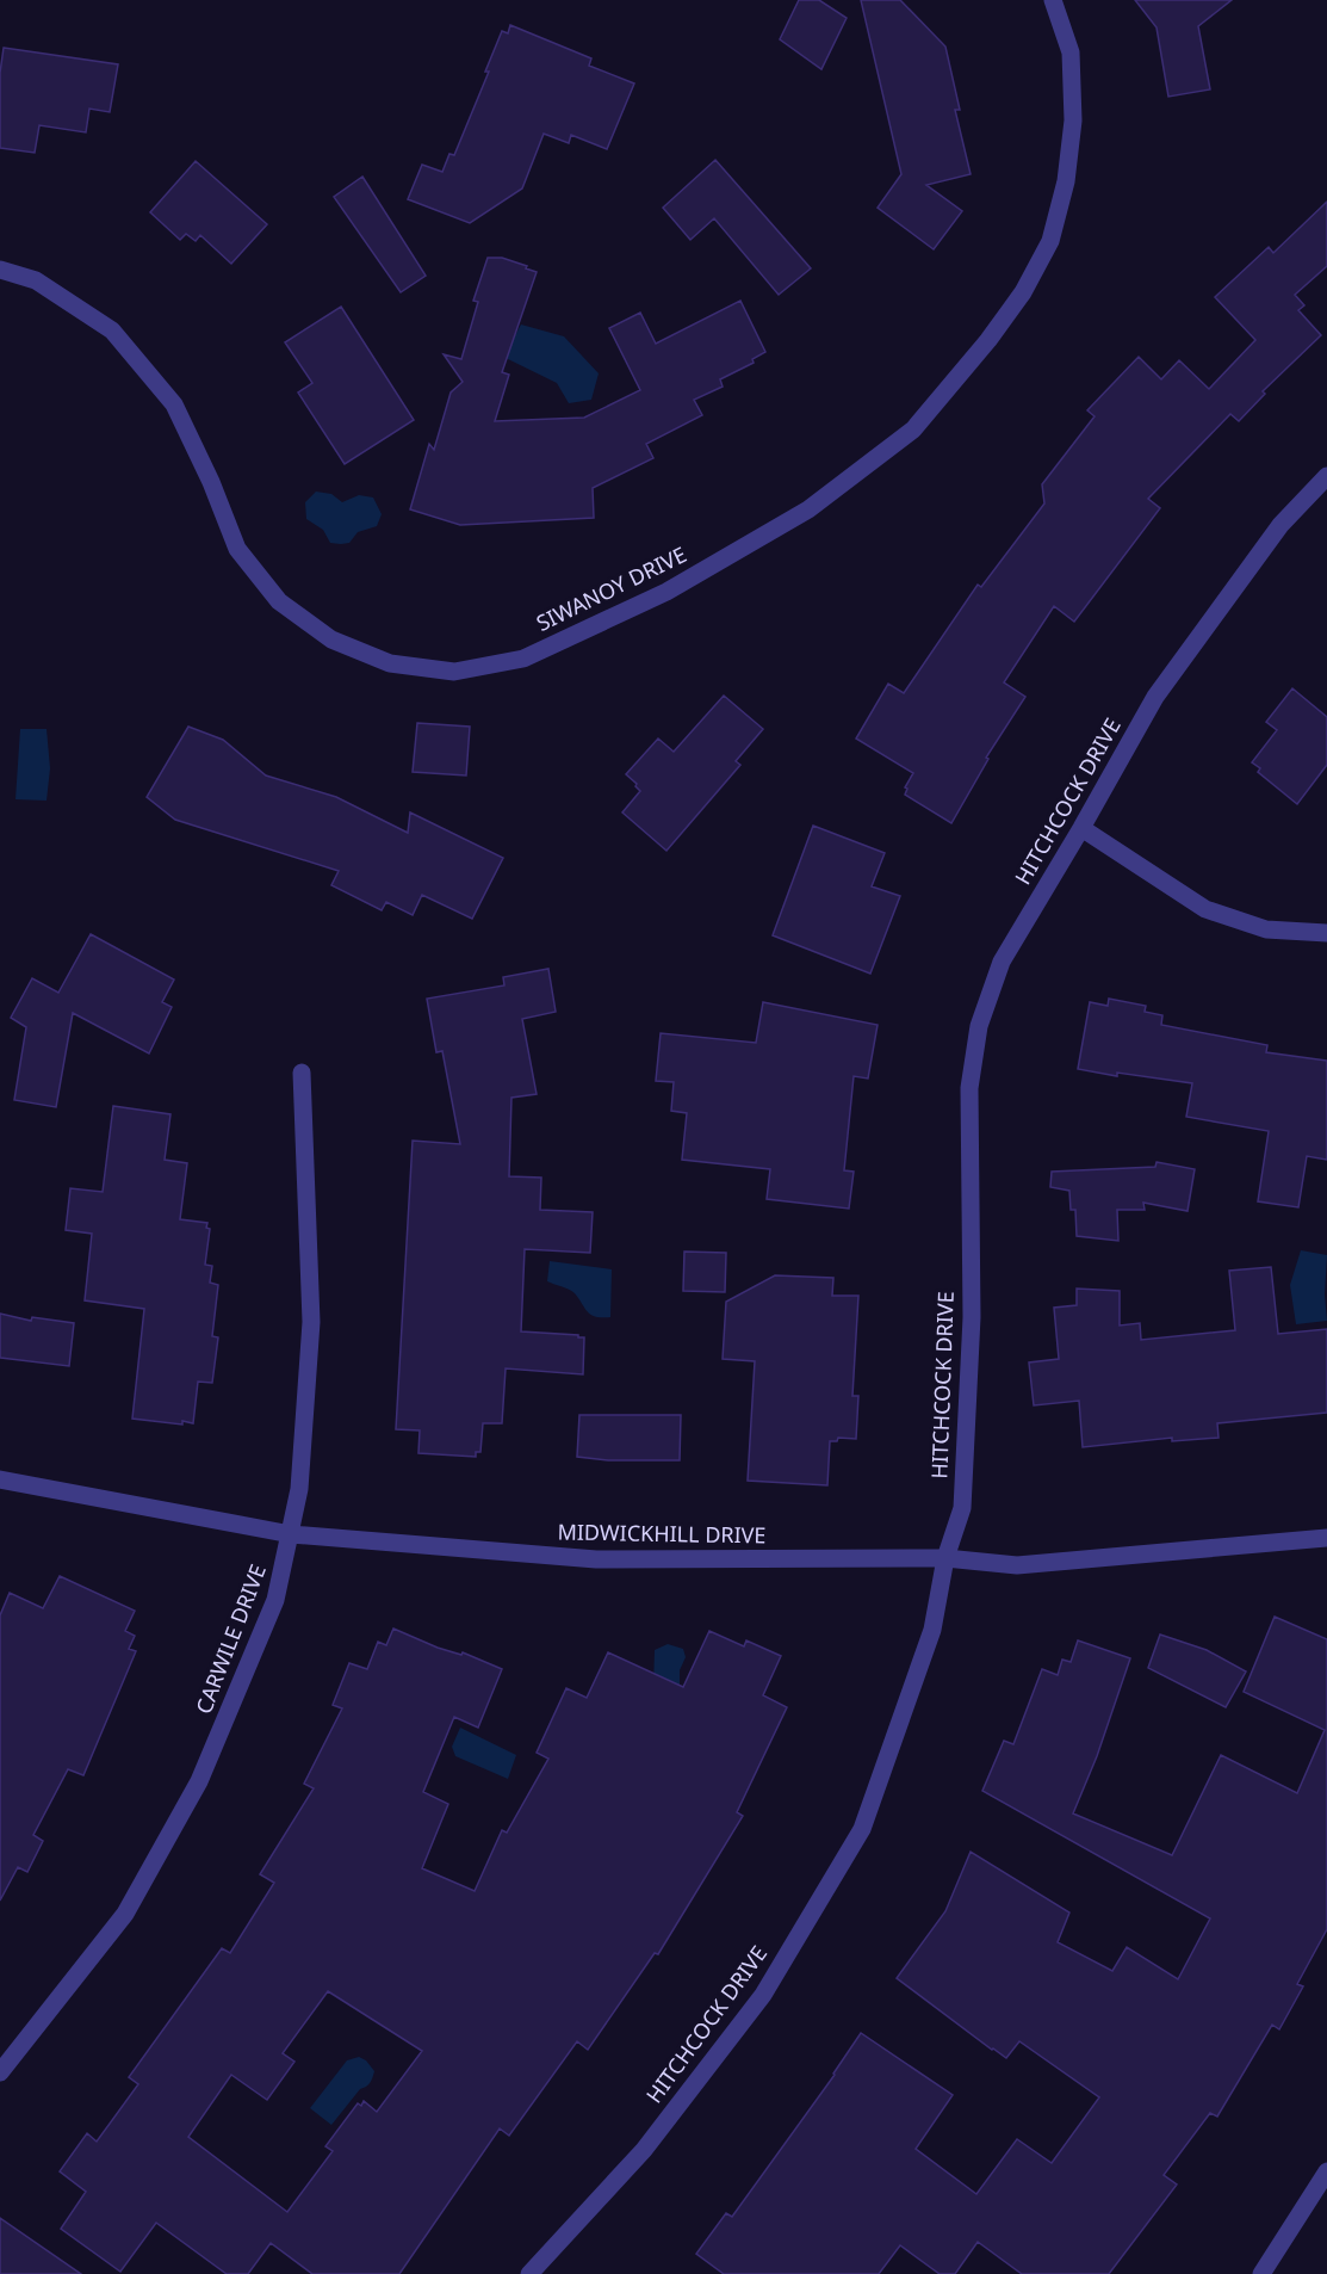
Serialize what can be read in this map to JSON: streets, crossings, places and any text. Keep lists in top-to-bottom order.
{
  "streets": {
    "street": [
      "SIWANOY DRIVE",
      "HITCHCOCK DRIVE",
      "MIDWICKHILL DRIVE",
      "CARWILE DRIVE"
    ]
  },
  "crossings": [
    ["HITCHCOCK DRIVE", "MIDWICKHILL DRIVE"],
    ["MIDWICKHILL DRIVE", "CARWILE DRIVE"]
  ]
}
